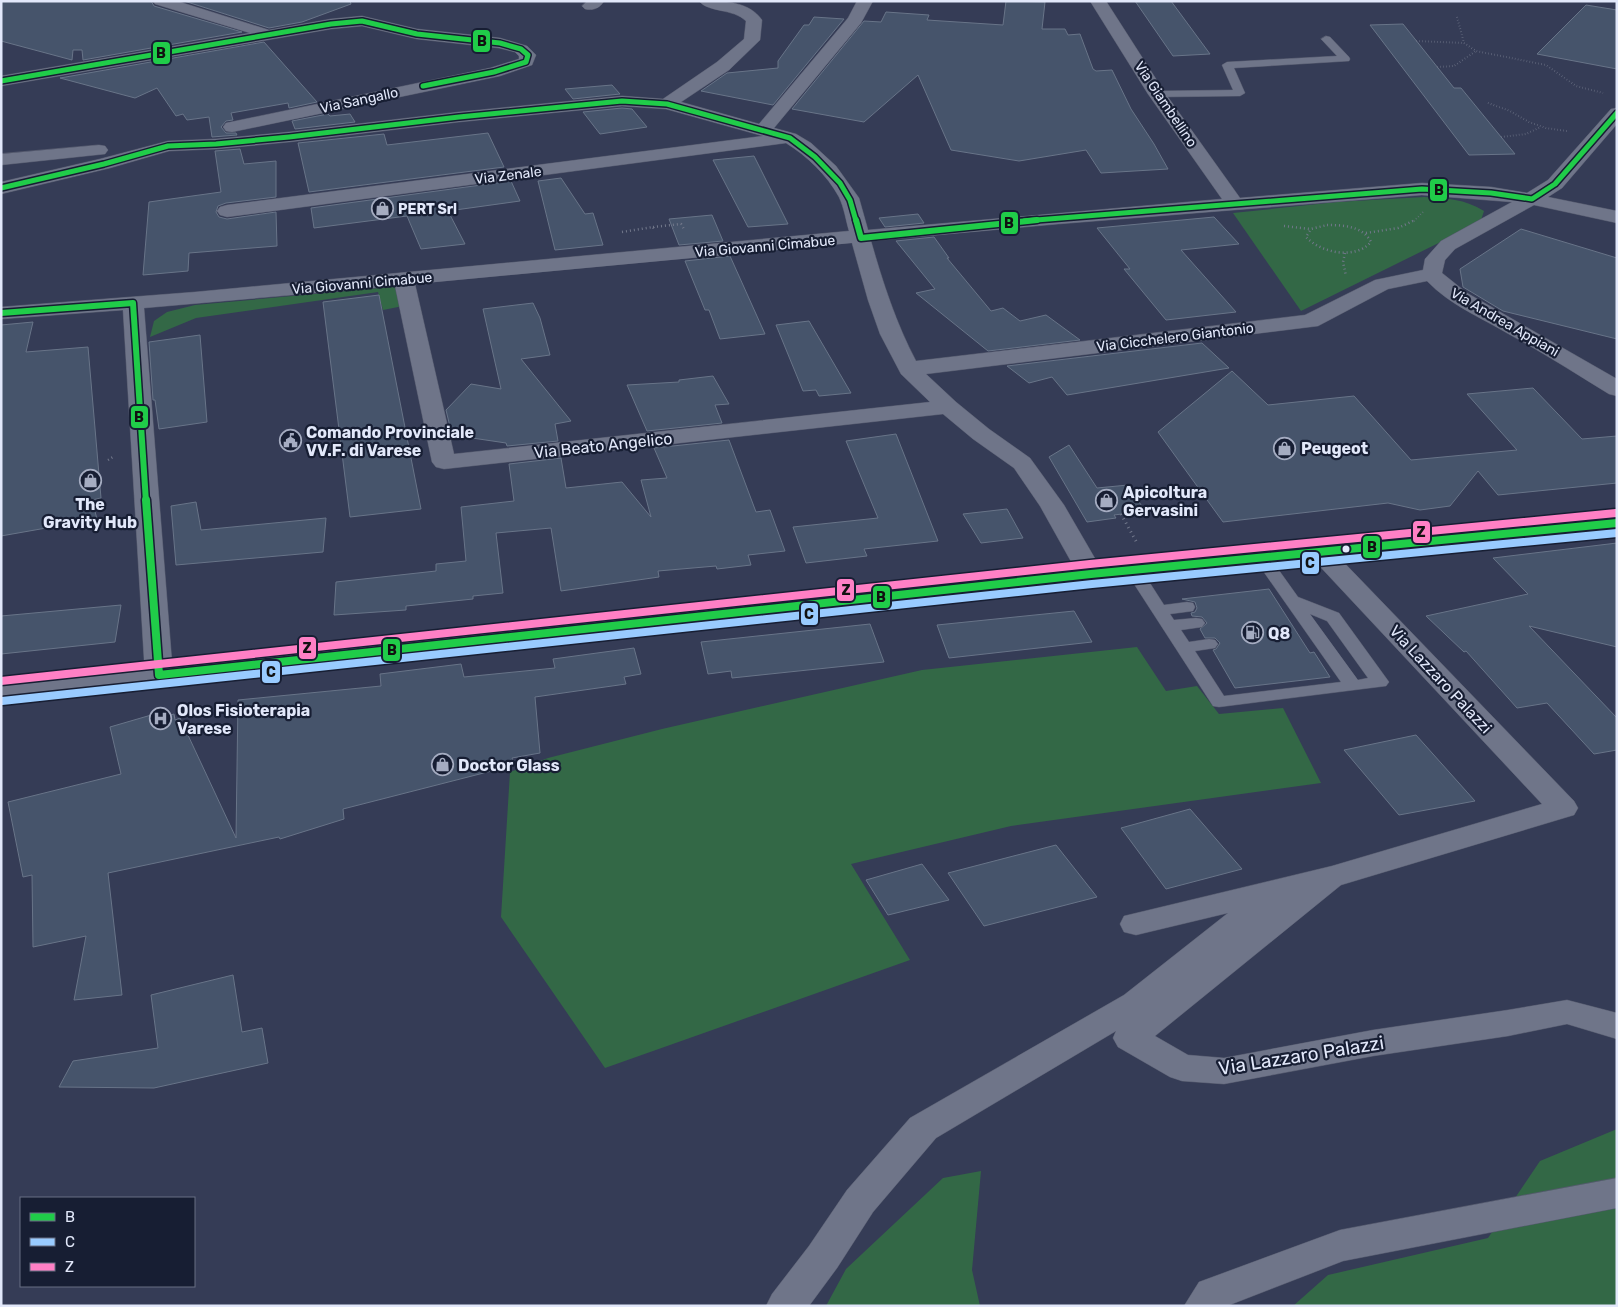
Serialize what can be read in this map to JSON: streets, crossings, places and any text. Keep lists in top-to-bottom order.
{
  "streets": {
    "street": [
      "Via Sangallo",
      "Via Giambellino",
      "Via Zenale",
      "Via Giovanni Cimabue",
      "Via Andrea Appiani",
      "Via Cicchelero Giantonio",
      "Via Beato Angelico",
      "Via Lazzaro Palazzi"
    ]
  },
  "crossings": [
    ["Via Sangallo", "Via Zenale"],
    ["Via Sangallo", "Via Giovanni Cimabue"],
    ["Via Sangallo", "Via Cicchelero Giantonio"],
    ["Via Sangallo", "Via Beato Angelico"],
    ["Via Giambellino", "Via Giovanni Cimabue"],
    ["Via Giovanni Cimabue", "Via Beato Angelico"],
    ["Via Andrea Appiani", "Via Cicchelero Giantonio"]
  ],
  "places": {
    "shop": [
      "PERT Srl",
      "Peugeot",
      "The Gravity Hub",
      "Apicoltura Gervasini",
      "Doctor Glass"
    ],
    "public building": ["Comando Provinciale VV.F. di Varese"],
    "fuel station": ["Q8"],
    "hospital": ["Olos Fisioterapia Varese"]
  },
  "lines": ["transit line B", "transit line Z", "transit line C"],
  "legend": ["B", "C", "Z"]
}
